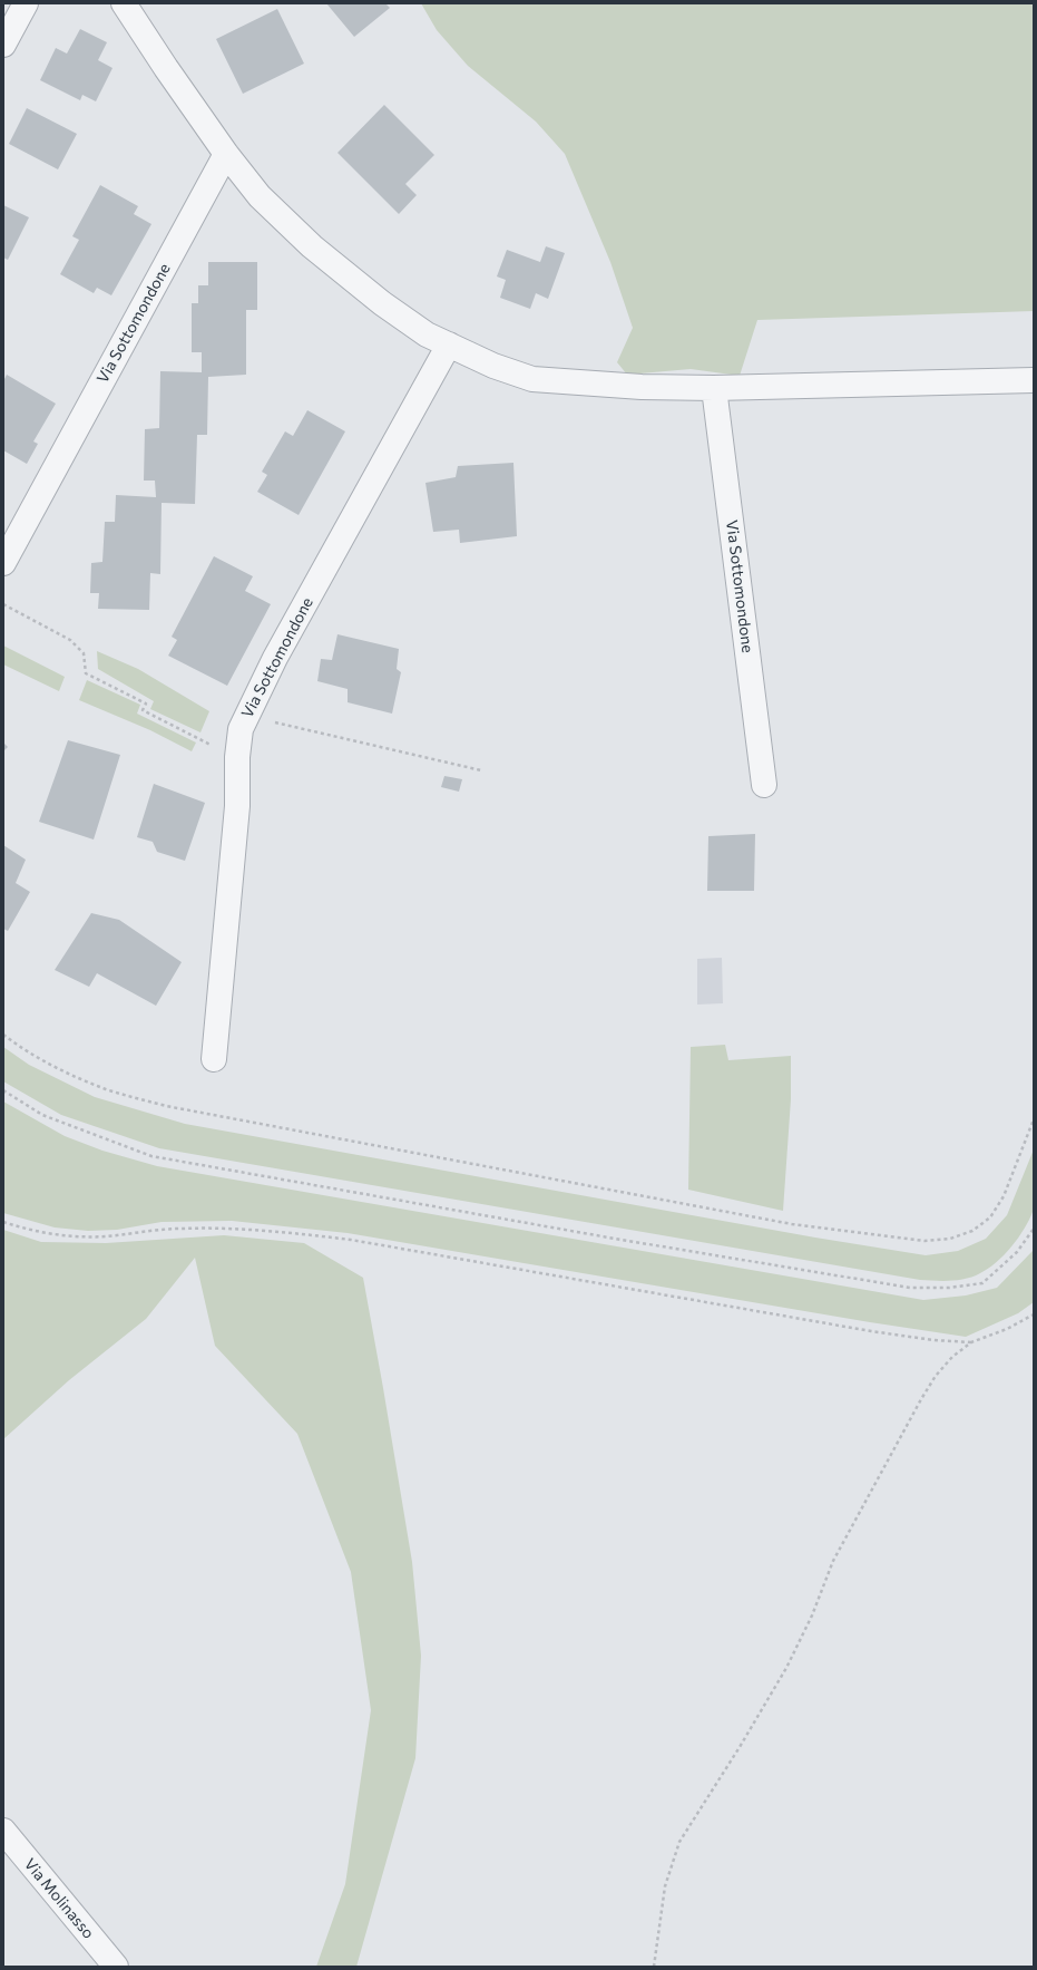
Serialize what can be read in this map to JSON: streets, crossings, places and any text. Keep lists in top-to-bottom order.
{
  "streets": {
    "street": ["Via Sottomondone", "Via Molinasso"]
  }
}
